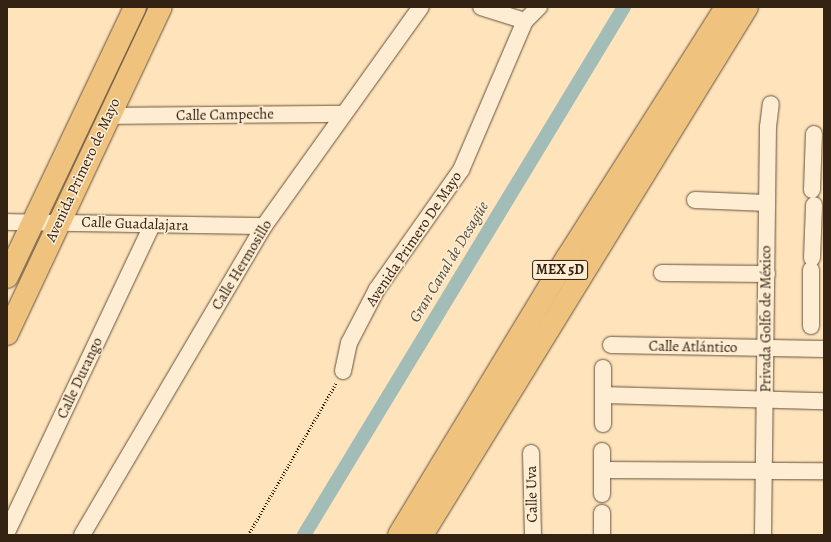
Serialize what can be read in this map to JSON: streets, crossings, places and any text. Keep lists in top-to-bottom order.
{
  "streets": {
    "highway": ["Avenida Primero de Mayo", "MEX 5D"],
    "street": [
      "Calle Campeche",
      "Calle Guadalajara",
      "Avenida Primero De Mayo",
      "Calle Hermosillo",
      "Privada Golfo de México",
      "Calle Atlántico",
      "Calle Durango",
      "Calle Uva"
    ]
  },
  "crossings": [
    ["Calle Campeche", "Avenida Primero de Mayo"],
    ["Calle Campeche", "Calle Hermosillo"],
    ["Avenida Primero de Mayo", "Calle Guadalajara"],
    ["Calle Guadalajara", "Calle Hermosillo"],
    ["Calle Guadalajara", "Calle Durango"],
    ["Privada Golfo de México", "Calle Atlántico"]
  ],
  "water": ["Gran Canal de Desagüe"]
}
